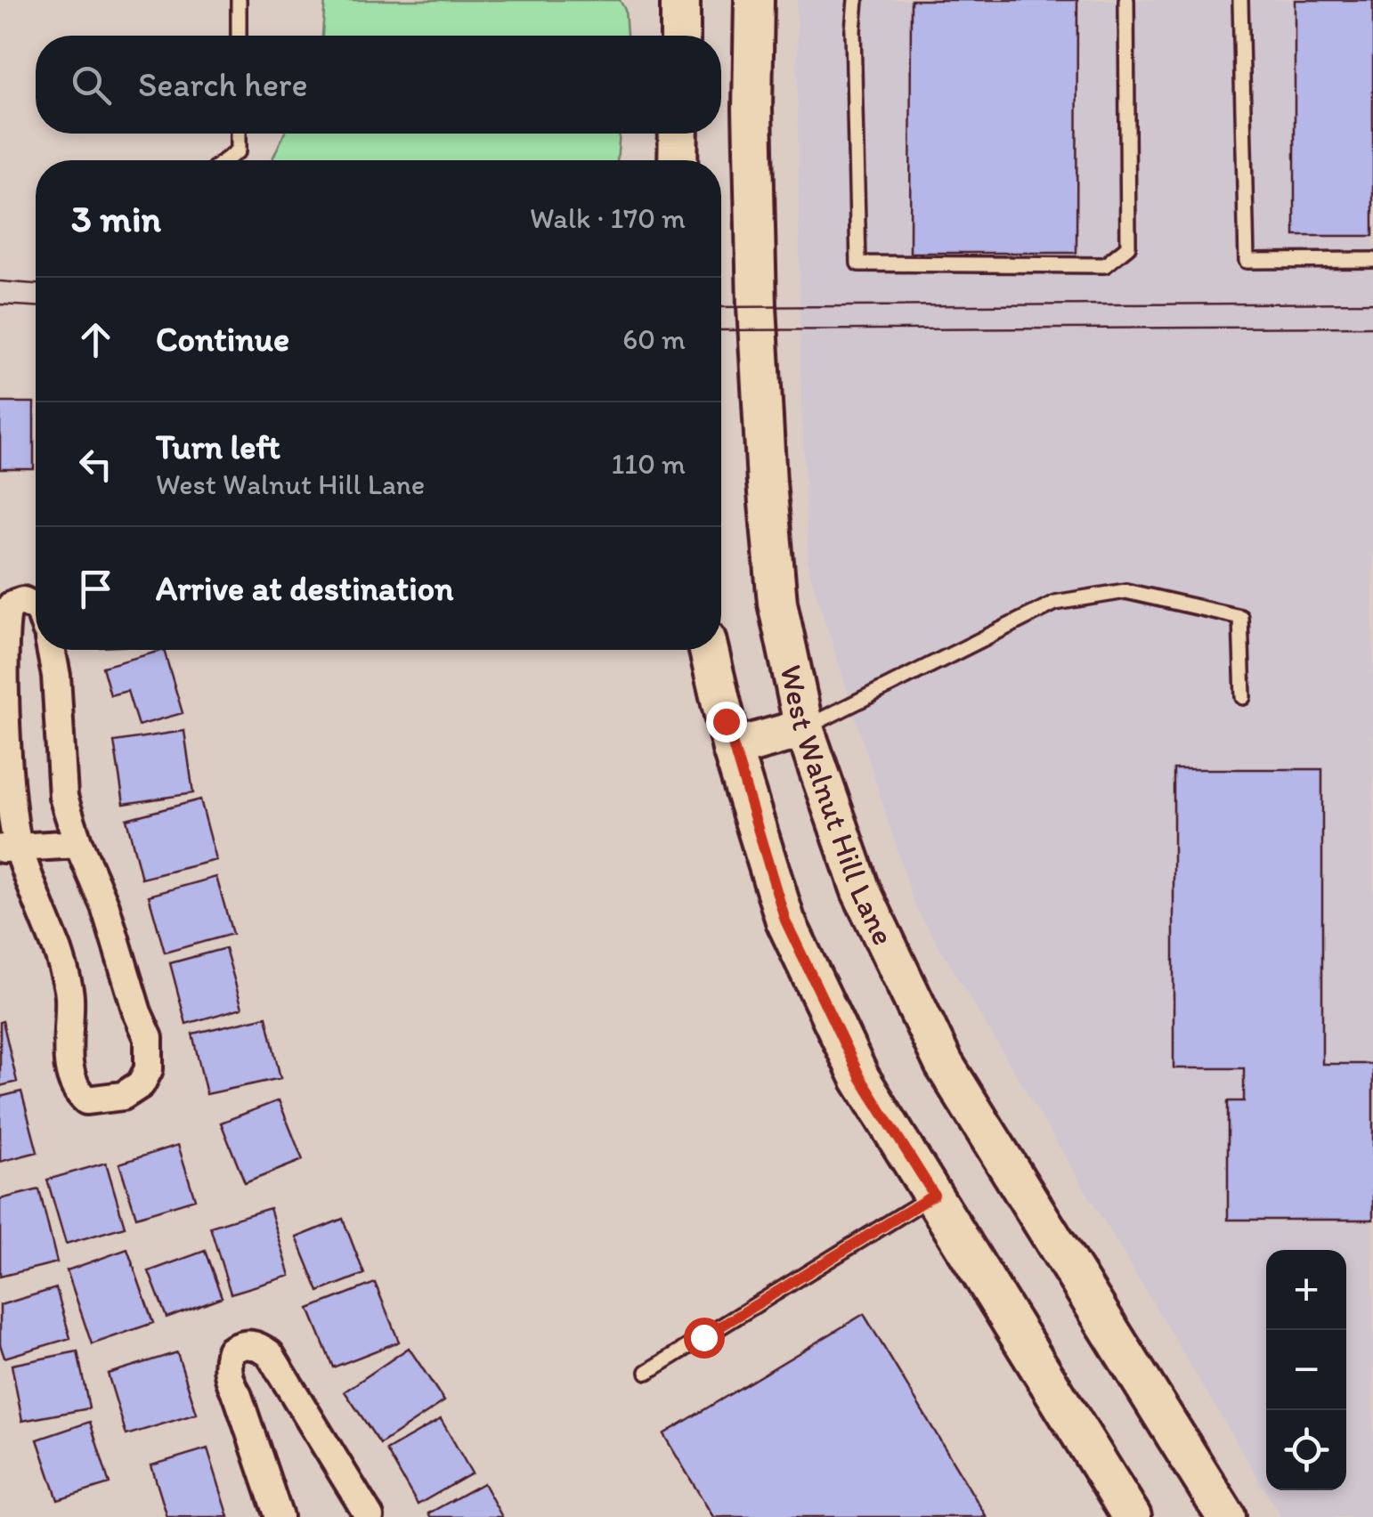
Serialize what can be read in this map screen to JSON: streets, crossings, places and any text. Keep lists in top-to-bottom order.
{
  "streets": {
    "main road": ["West Walnut Hill Lane"]
  },
  "page": {
    "search": "Search here",
    "heading": ["3 min", "Walk · 170 m"],
    "list": [
      ["Continue", "60 m"],
      ["Turn left", "West Walnut Hill Lane", "110 m"],
      "Arrive at destination"
    ],
    "map_buttons": ["+", "−"]
  }
}
